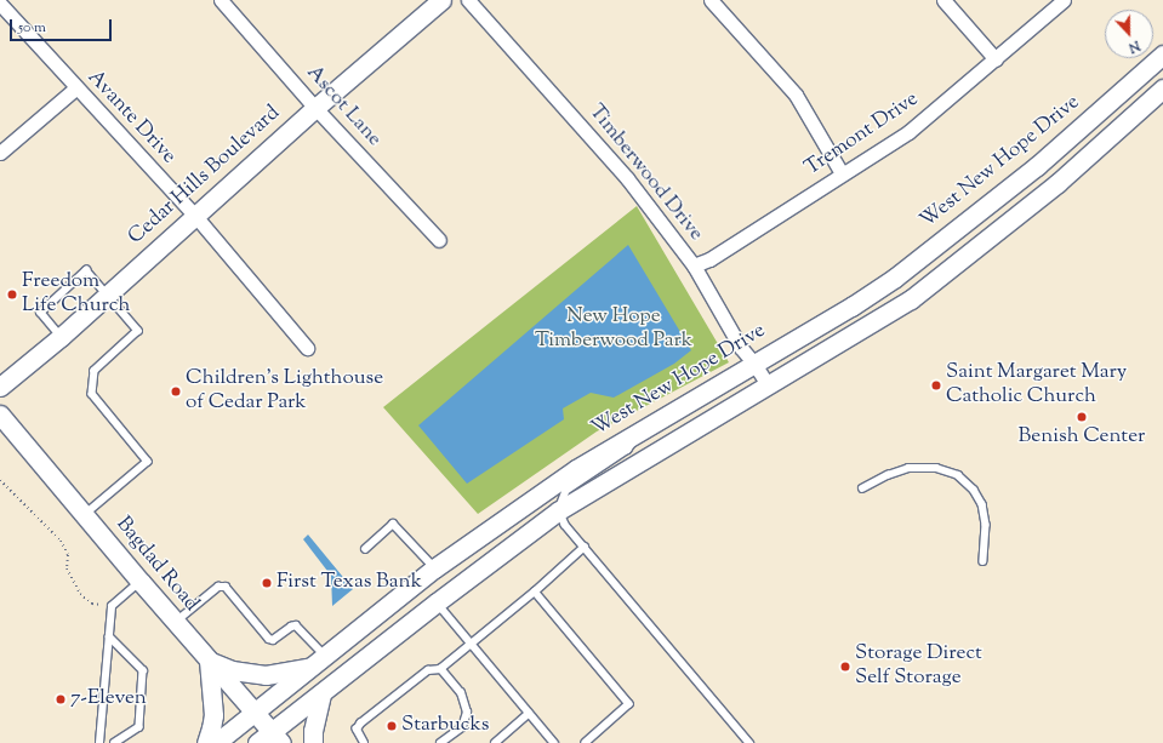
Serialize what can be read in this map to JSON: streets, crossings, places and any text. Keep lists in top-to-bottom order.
{
  "streets": {
    "main road": ["West New Hope Drive", "Cedar Hills Boulevard", "Bagdad Road"],
    "street": [
      "Ascot Lane",
      "Avante Drive",
      "Tremont Drive",
      "Timberwood Drive"
    ]
  },
  "crossings": [
    ["Ascot Lane", "Cedar Hills Boulevard"],
    ["Avante Drive", "Cedar Hills Boulevard"],
    ["Tremont Drive", "Timberwood Drive"],
    ["West New Hope Drive", "Timberwood Drive"],
    ["West New Hope Drive", "Bagdad Road"]
  ],
  "parks": ["New Hope Timberwood Park"],
  "places": [
    "Freedom Life Church",
    "Saint Margaret Mary Catholic Church",
    "Children's Lighthouse of Cedar Park",
    "Benish Center",
    "First Texas Bank",
    "Storage Direct Self Storage",
    "7-Eleven",
    "Starbucks"
  ],
  "scale_bar": "50 m",
  "north": "bottom"
}
